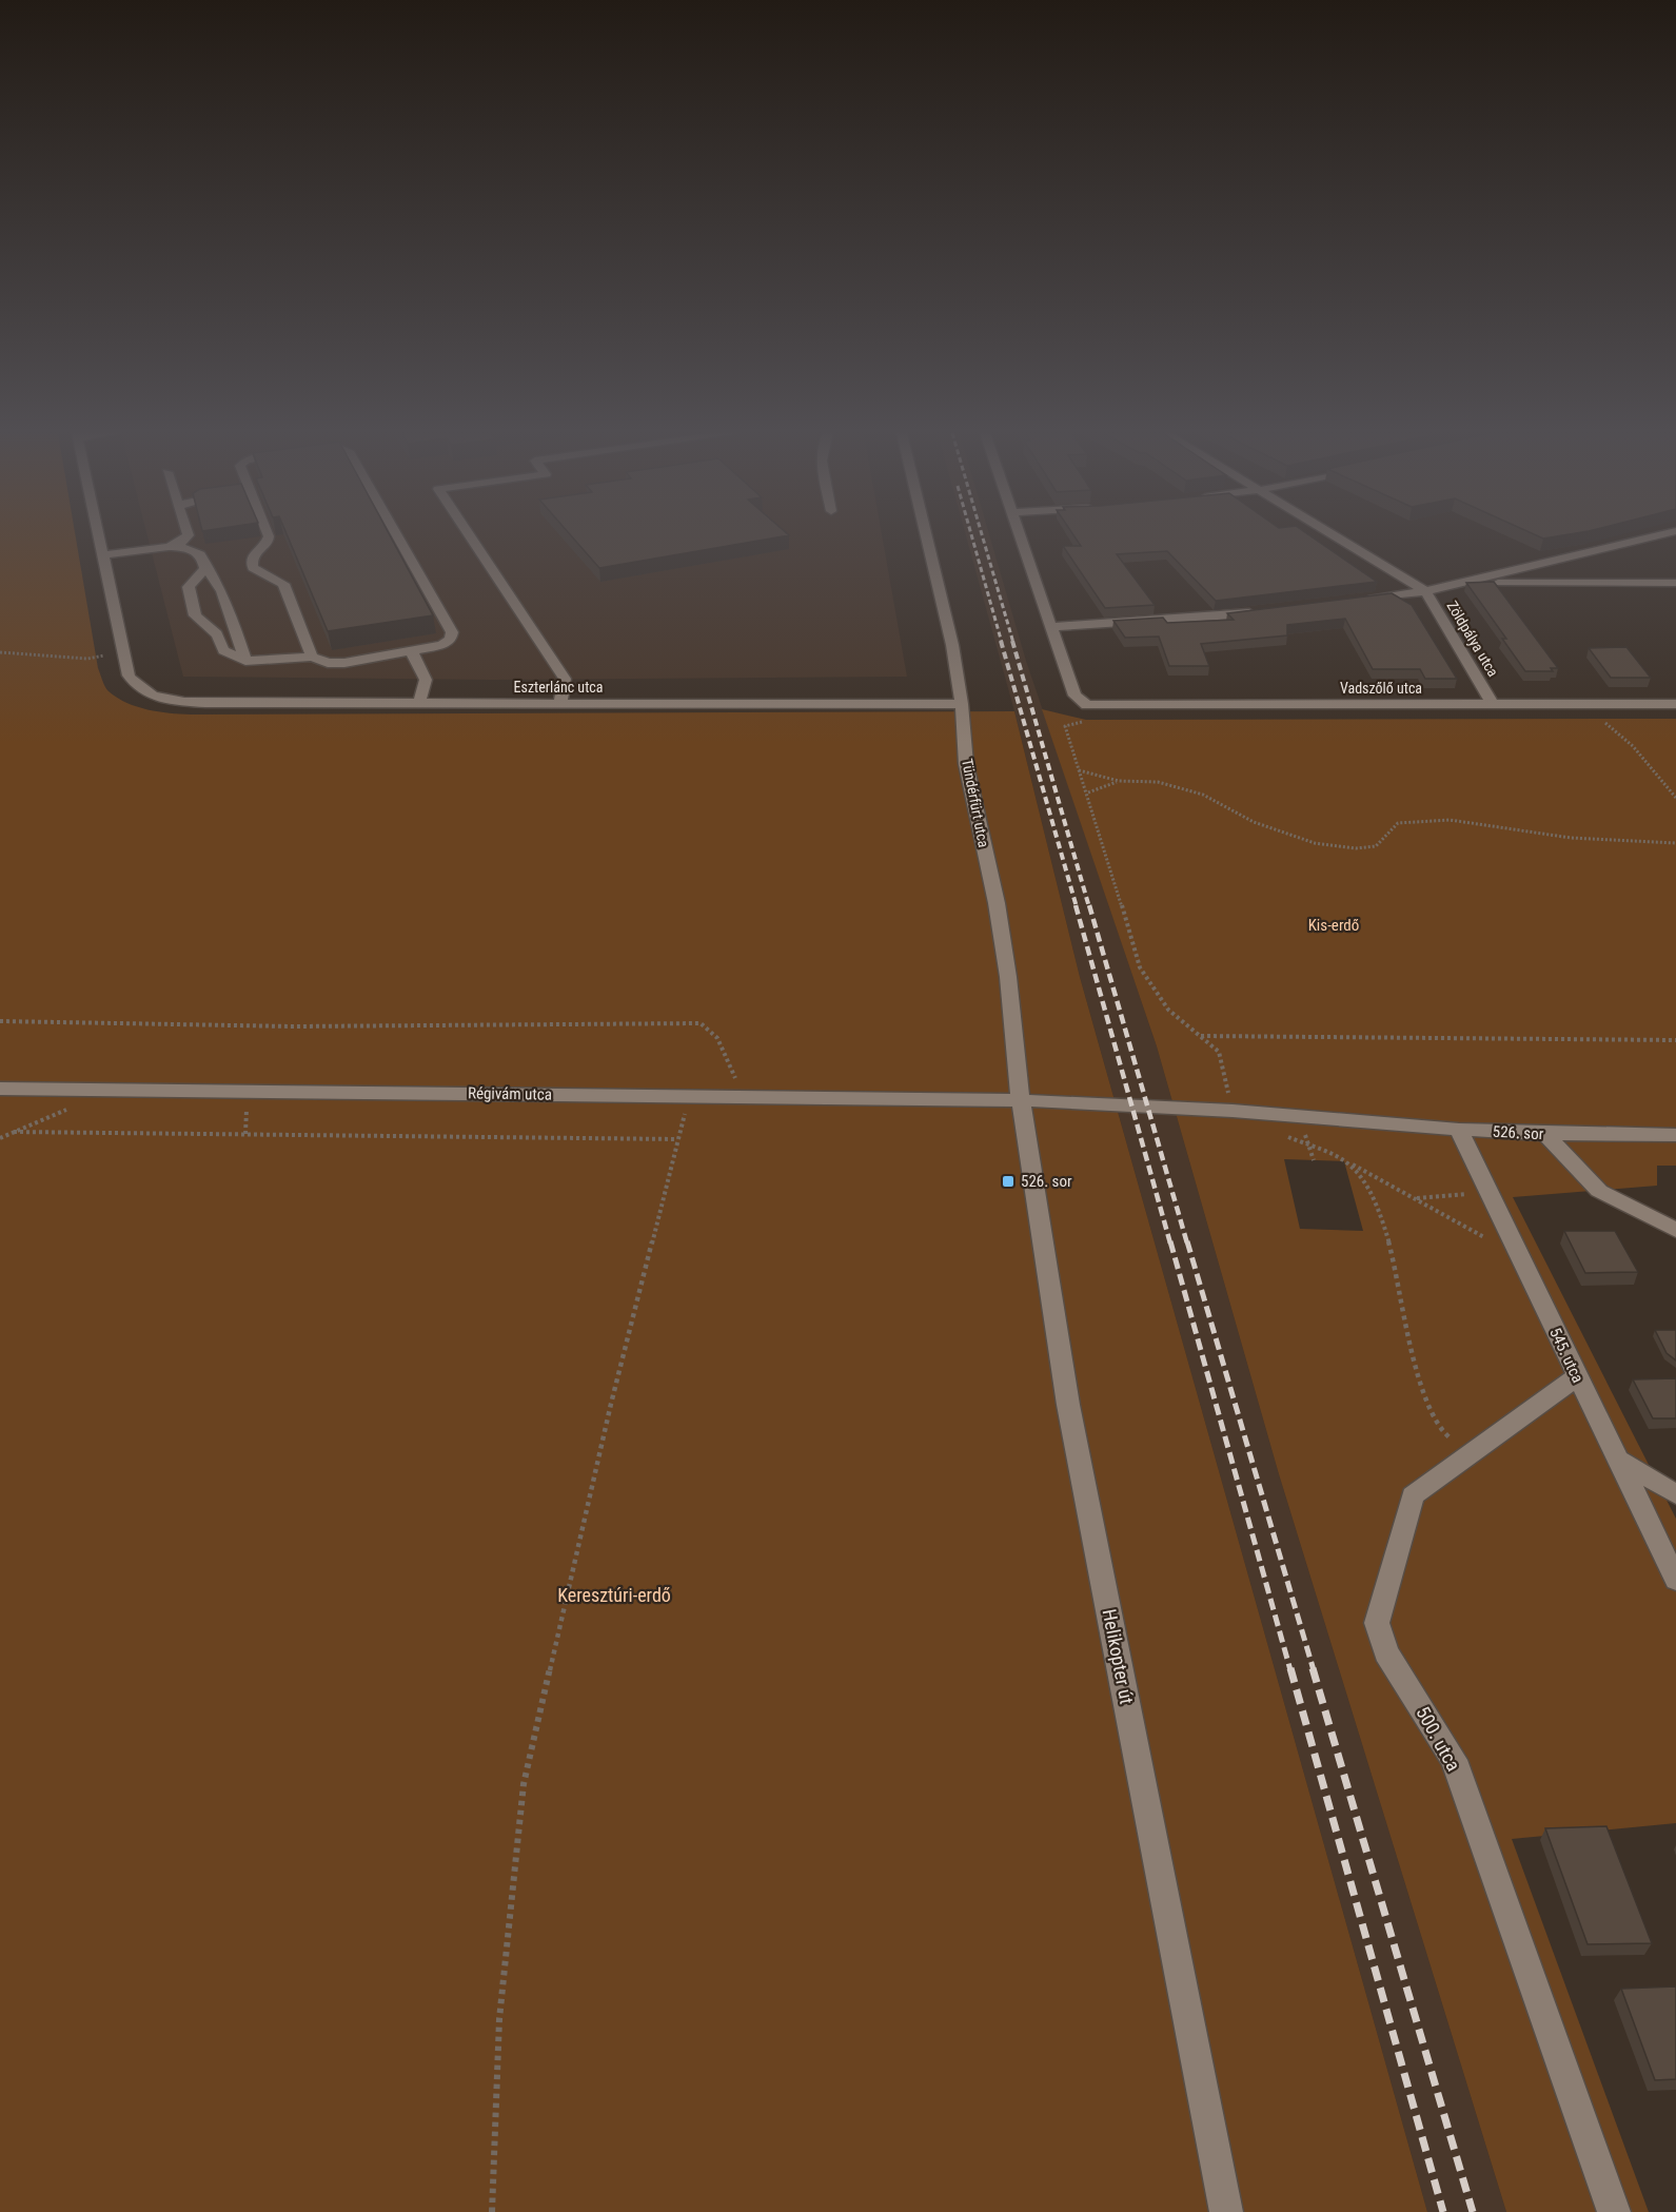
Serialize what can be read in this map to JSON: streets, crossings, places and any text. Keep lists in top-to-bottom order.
{
  "streets": {
    "street": [
      "Zöldpálya utca",
      "Eszterlánc utca",
      "Vadszőlő utca",
      "Tündérfürt utca",
      "Régivám utca",
      "526. sor",
      "545. utca",
      "Helikopter út",
      "500. utca"
    ]
  },
  "crossings": [
    ["Zöldpálya utca", "Vadszőlő utca"],
    ["Eszterlánc utca", "Tündérfürt utca"],
    ["Tündérfürt utca", "Régivám utca"],
    ["Tündérfürt utca", "526. sor"],
    ["Tündérfürt utca", "Helikopter út"],
    ["Régivám utca", "526. sor"],
    ["Régivám utca", "Helikopter út"],
    ["526. sor", "545. utca"],
    ["526. sor", "Helikopter út"],
    ["545. utca", "500. utca"]
  ],
  "parks": ["Kis-erdő", "Keresztúri-erdő"],
  "places": {
    "transit": ["526. sor"]
  }
}
